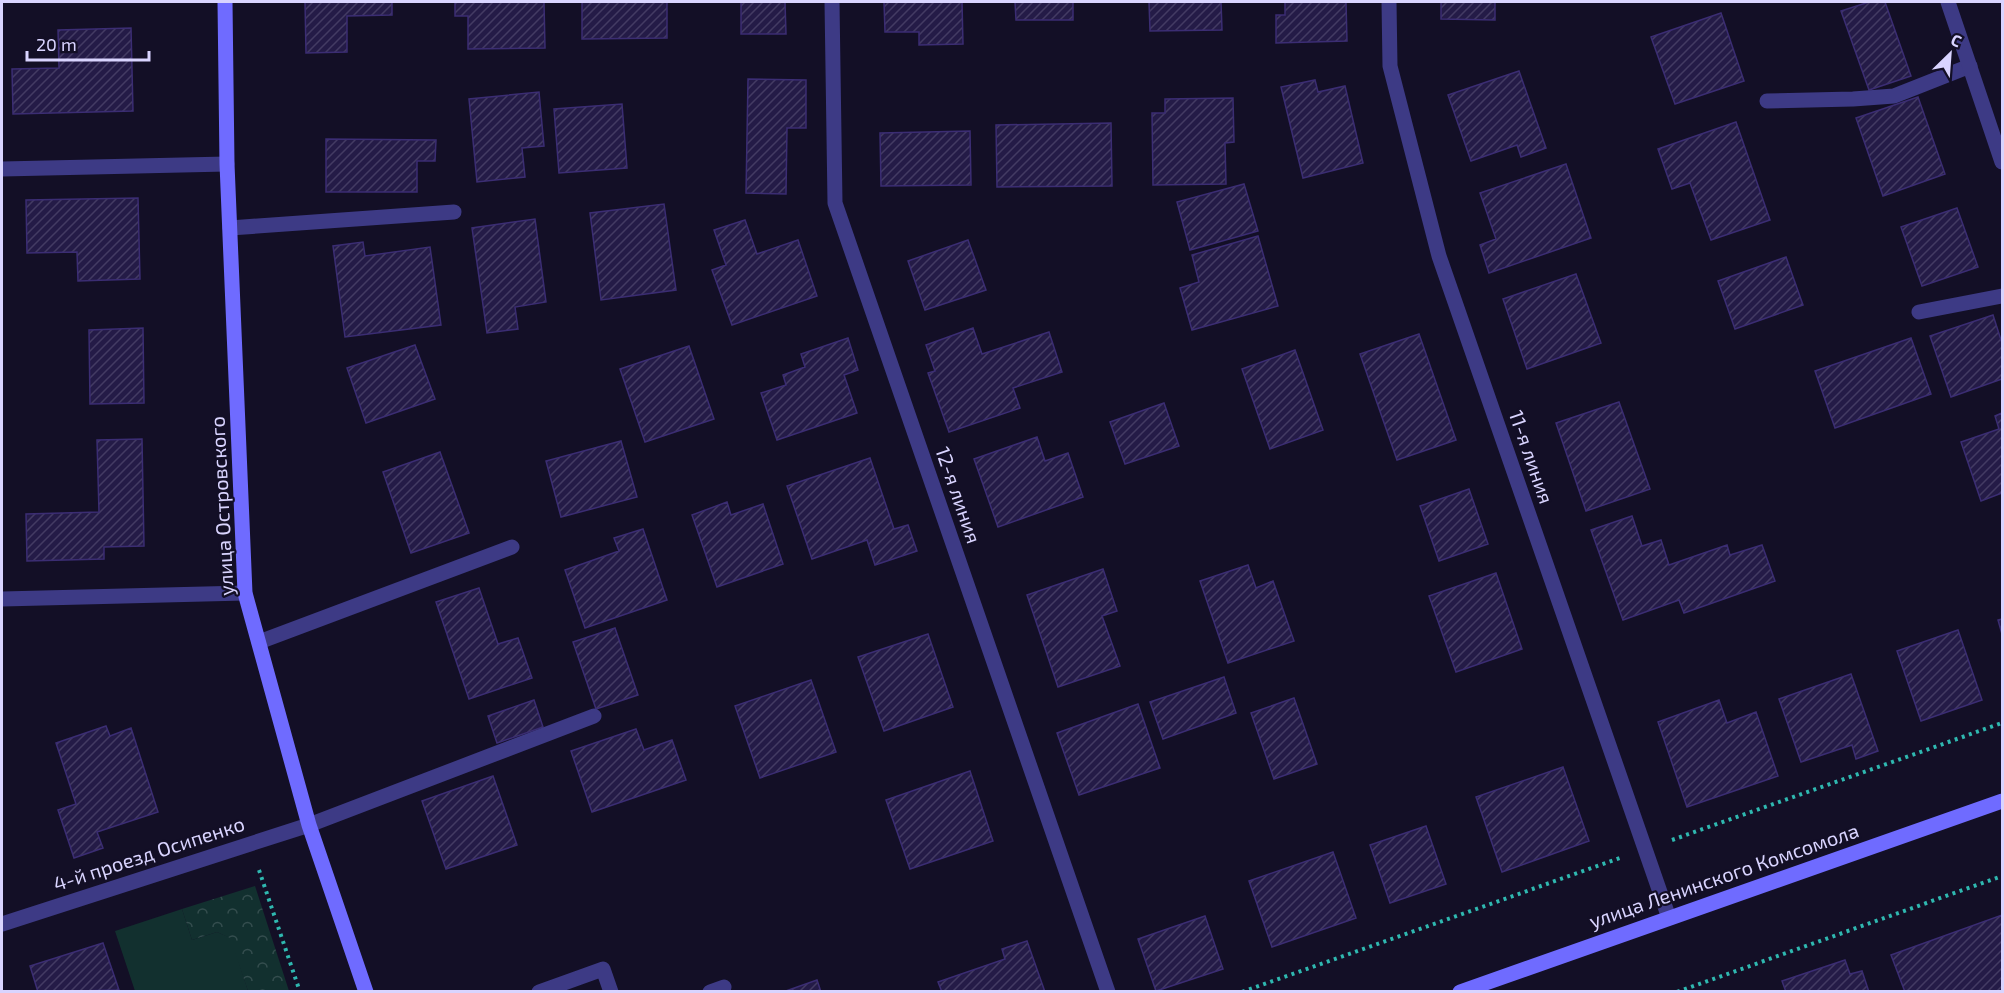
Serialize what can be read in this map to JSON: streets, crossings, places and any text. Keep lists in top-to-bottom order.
{
  "streets": {
    "street": [
      "11-я линия",
      "12-я линия",
      "улица Островского",
      "4-й проезд Осипенко",
      "улица Ленинского Комсомола"
    ]
  },
  "crossings": [
    ["11-я линия", "улица Ленинского Комсомола"],
    ["улица Островского", "4-й проезд Осипенко"]
  ],
  "scale_bar": "20 m",
  "north": "top right"
}
